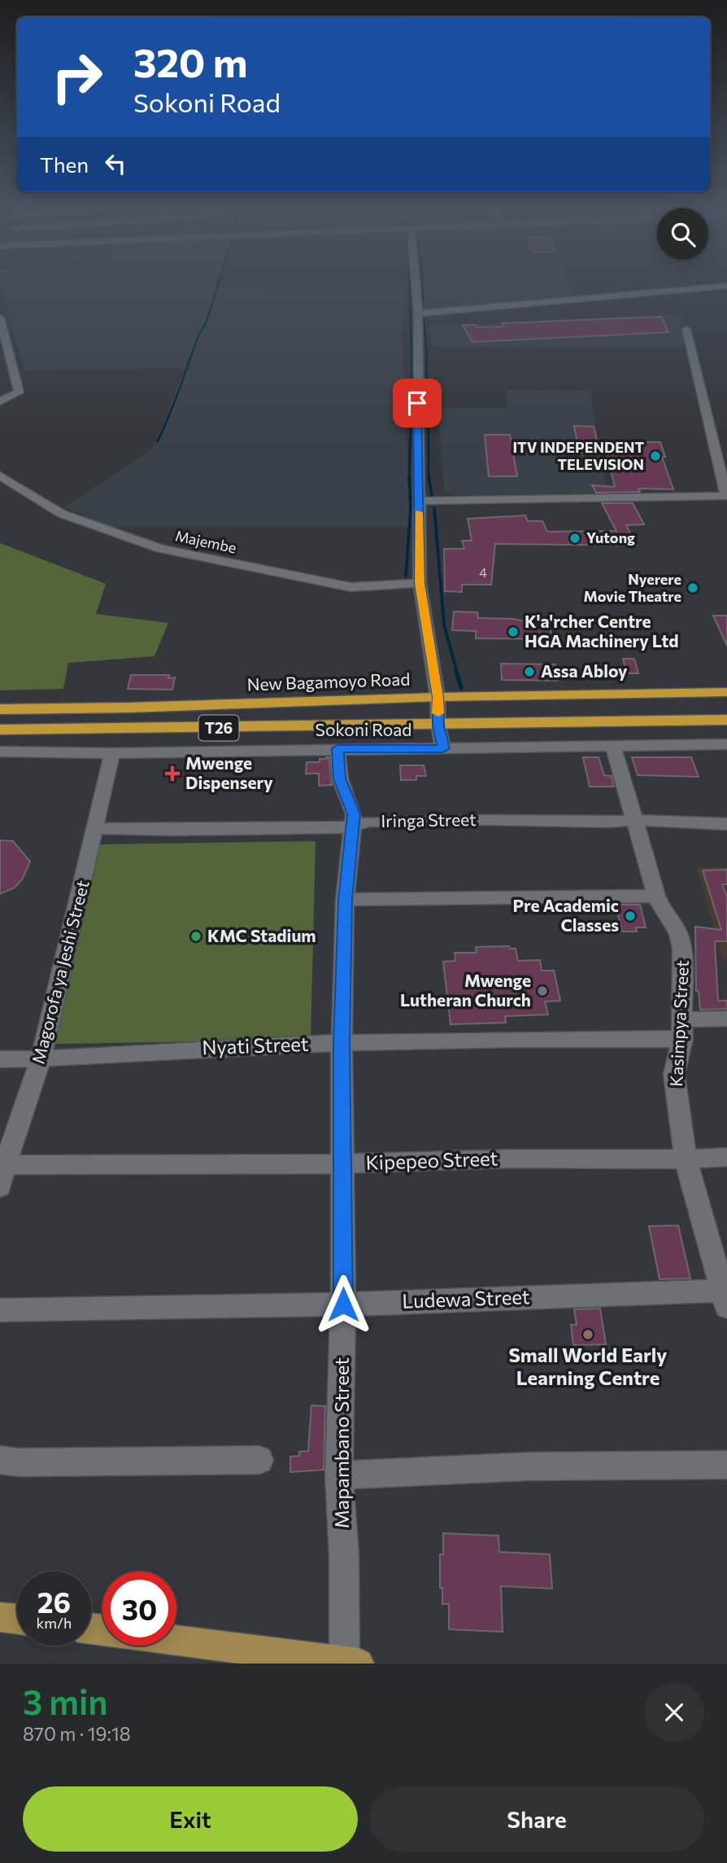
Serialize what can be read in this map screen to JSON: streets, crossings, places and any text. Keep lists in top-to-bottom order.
{
  "streets": {
    "highway": ["New Bagamoyo Road", "T26"],
    "street": [
      "Majembe",
      "Sokoni Road",
      "Iringa Street",
      "Magorofa ya Jeshi Street",
      "Kasimpya Street",
      "Nyati Street",
      "Kipepeo Street",
      "Ludewa Street",
      "Mapambano Street"
    ]
  },
  "crossings": [
    ["Sokoni Road", "Magorofa ya Jeshi Street"],
    ["Sokoni Road", "Kasimpya Street"],
    ["Sokoni Road", "Mapambano Street"],
    ["Iringa Street", "Magorofa ya Jeshi Street"],
    ["Iringa Street", "Kasimpya Street"],
    ["Iringa Street", "Mapambano Street"],
    ["Magorofa ya Jeshi Street", "Nyati Street"],
    ["Magorofa ya Jeshi Street", "Kipepeo Street"],
    ["Kasimpya Street", "Nyati Street"],
    ["Kasimpya Street", "Kipepeo Street"],
    ["Kasimpya Street", "Ludewa Street"],
    ["Nyati Street", "Mapambano Street"],
    ["Kipepeo Street", "Mapambano Street"],
    ["Ludewa Street", "Mapambano Street"]
  ],
  "places": {
    "other": [
      "ITV INDEPENDENT TELEVISION",
      "Yutong",
      "Nyerere Movie Theatre",
      "K'a'rcher Centre HGA Machinery Ltd",
      "Assa Abloy",
      "Pre Academic Classes",
      "KMC Stadium",
      "Mwenge Lutheran Church",
      "Small World Early Learning Centre"
    ],
    "health": ["Mwenge Dispensery"]
  },
  "house_numbers": ["4"],
  "page": {
    "turn": ["320 m", "Sokoni Road"],
    "then": "Then",
    "speed": "26 km/h",
    "limit": "30",
    "heading": ["3 min", "870 m · 19:18"],
    "buttons": ["Exit", "Share"]
  }
}
